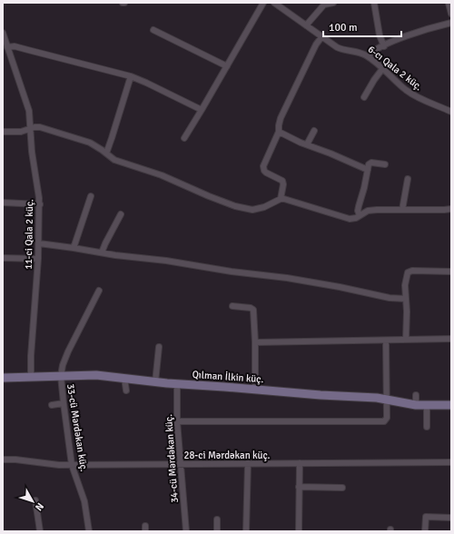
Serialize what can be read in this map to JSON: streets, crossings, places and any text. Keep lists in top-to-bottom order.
{
  "streets": {
    "street": [
      "6-cı Qala 2 küç.",
      "11-ci Qala 2 küç.",
      "Qılman İlkin küç.",
      "33-cü Mərdəkan küç.",
      "28-ci Mərdəkan küç.",
      "34-cü Mərdəkan küç."
    ]
  },
  "crossings": [
    ["11-ci Qala 2 küç.", "Qılman İlkin küç."],
    ["Qılman İlkin küç.", "33-cü Mərdəkan küç."],
    ["Qılman İlkin küç.", "34-cü Mərdəkan küç."],
    ["33-cü Mərdəkan küç.", "28-ci Mərdəkan küç."],
    ["28-ci Mərdəkan küç.", "34-cü Mərdəkan küç."]
  ],
  "scale_bar": "100 m",
  "north": "bottom right"
}
